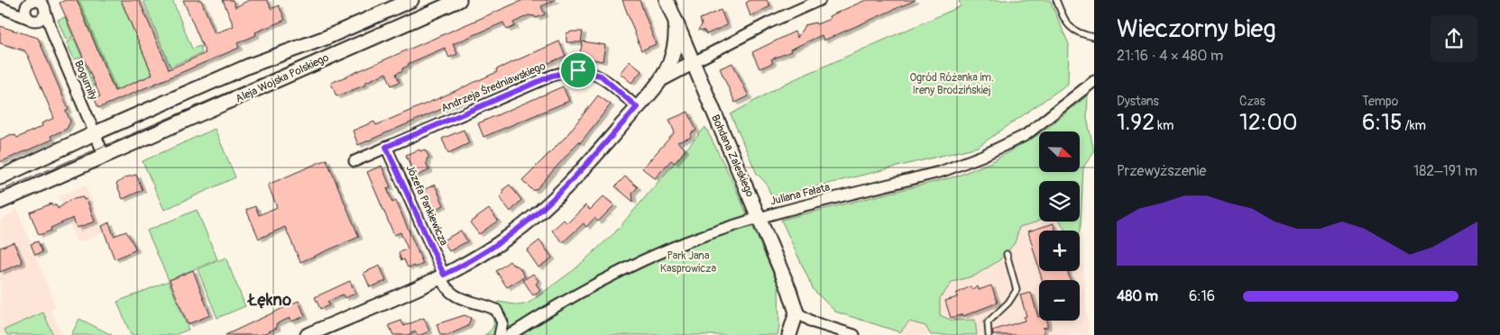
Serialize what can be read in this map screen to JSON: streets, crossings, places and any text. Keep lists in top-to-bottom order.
{
  "streets": {
    "main road": ["Aleja Wojska Polskiego", "Bohdana Zaleskiego"],
    "street": [
      "Bogumiły",
      "Andrzeja Średniawskiego",
      "Juliana Fałata",
      "Józefa Pankiewicza"
    ]
  },
  "crossings": [
    ["Aleja Wojska Polskiego", "Bogumiły"],
    ["Andrzeja Średniawskiego", "Józefa Pankiewicza"],
    ["Bohdana Zaleskiego", "Juliana Fałata"]
  ],
  "districts": ["Łękno"],
  "parks": ["Ogród Różanka im. Ireny Brodzińskiej", "Park Jana Kasprowicza"],
  "north": "bottom right",
  "page": {
    "heading": ["Wieczorny bieg", "21:16 · 4 × 480 m"],
    "stats": [
      ["Dystans", "1.92 km"],
      ["Czas", "12:00"],
      ["Tempo", "6:15 /km"]
    ],
    "map_buttons": ["+", "−"],
    "chart": ["Przewyższenie", "182–191 m"],
    "list": [
      {
        "name": "480 m",
        "note": "6:16"
      }
    ]
  }
}
